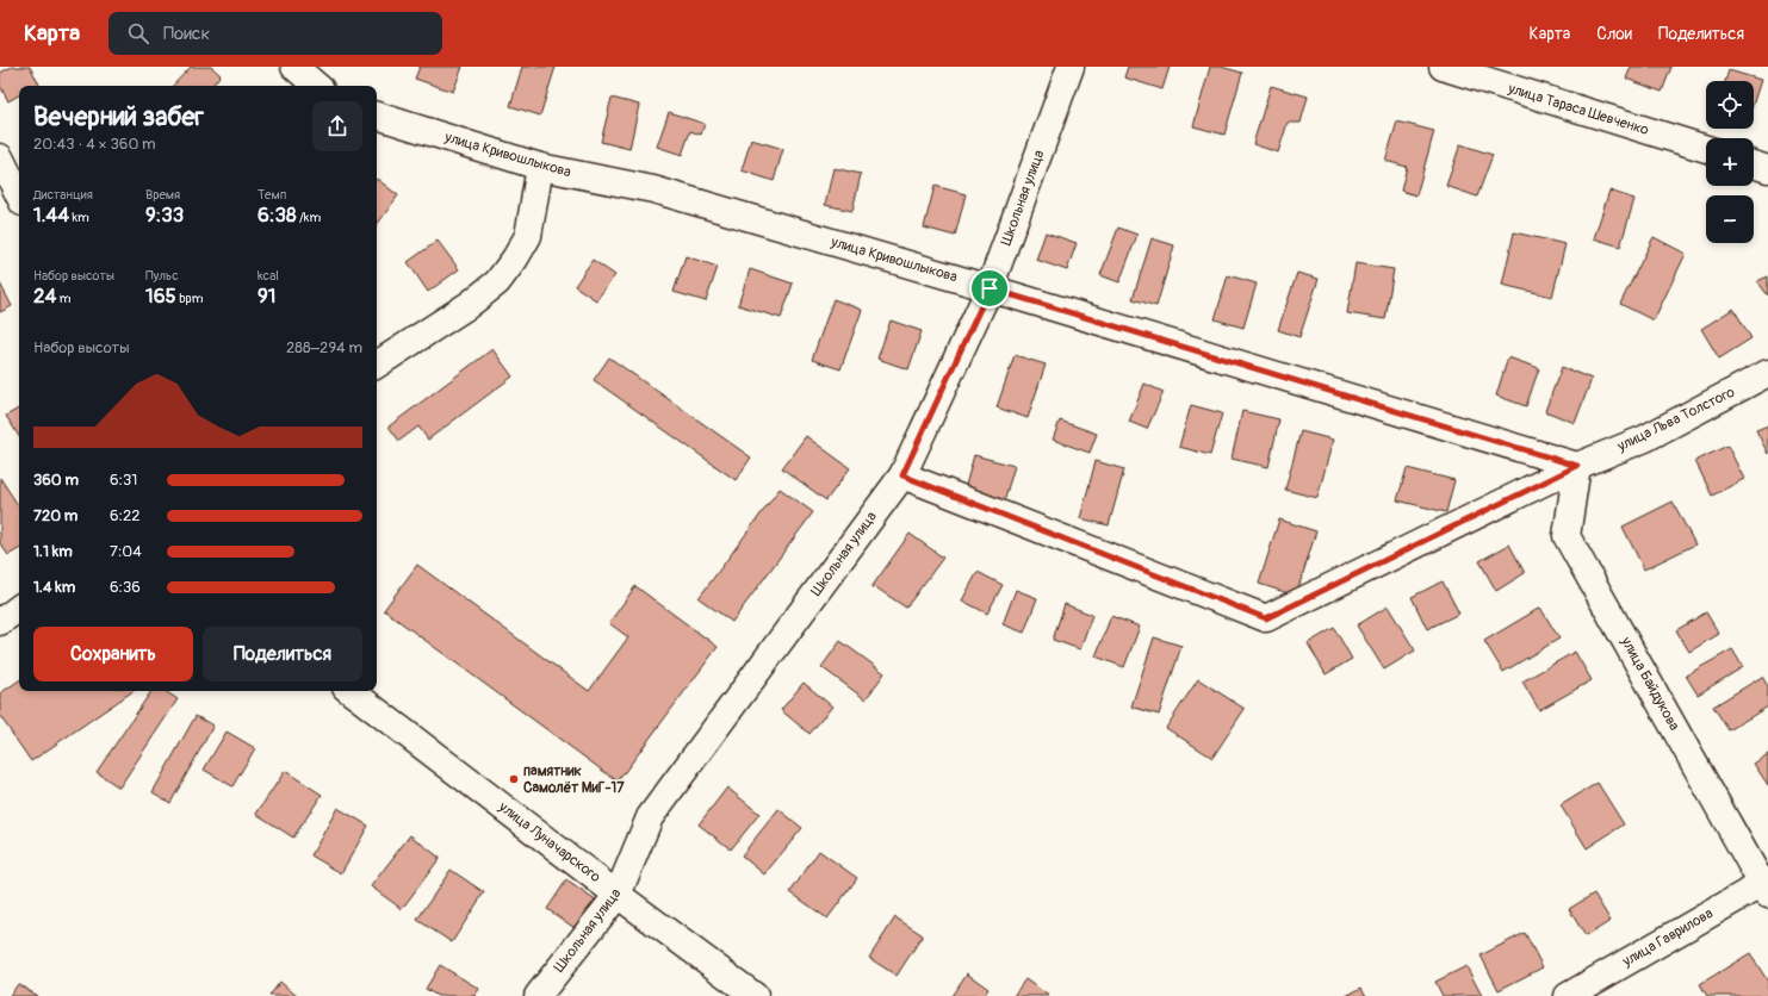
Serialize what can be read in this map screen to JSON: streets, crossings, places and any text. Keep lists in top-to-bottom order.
{
  "streets": {
    "street": [
      "улица Тараса Шевченко",
      "улица Кривошлыкова",
      "Школьная улица",
      "улица Льва Толстого",
      "улица Байдукова",
      "улица Луначарского",
      "улица Гаврилова"
    ]
  },
  "crossings": [
    ["улица Кривошлыкова", "Школьная улица"],
    ["улица Кривошлыкова", "улица Льва Толстого"],
    ["улица Кривошлыкова", "улица Байдукова"],
    ["Школьная улица", "улица Льва Толстого"],
    ["Школьная улица", "улица Луначарского"],
    ["улица Льва Толстого", "улица Байдукова"],
    ["улица Байдукова", "улица Гаврилова"]
  ],
  "places": ["памятник Самолёт МиГ-17"],
  "page": {
    "header": "Карта",
    "search": "Поиск",
    "nav": ["Карта", "Слои", "Поделиться"],
    "map_buttons": ["+", "−"],
    "heading": ["Вечерний забег", "20:43 · 4 × 360 m"],
    "stats": [
      ["Дистанция", "1.44 km"],
      ["Время", "9:33"],
      ["Темп", "6:38 /km"],
      ["Набор высоты", "24 m"],
      ["Пульс", "165 bpm"],
      ["kcal", "91"]
    ],
    "chart": ["Набор высоты", "288–294 m"],
    "list": [
      {
        "name": "360 m",
        "note": "6:31"
      },
      {
        "name": "720 m",
        "note": "6:22"
      },
      {
        "name": "1.1 km",
        "note": "7:04"
      },
      {
        "name": "1.4 km",
        "note": "6:36"
      }
    ],
    "buttons": ["Сохранить", "Поделиться"]
  }
}
